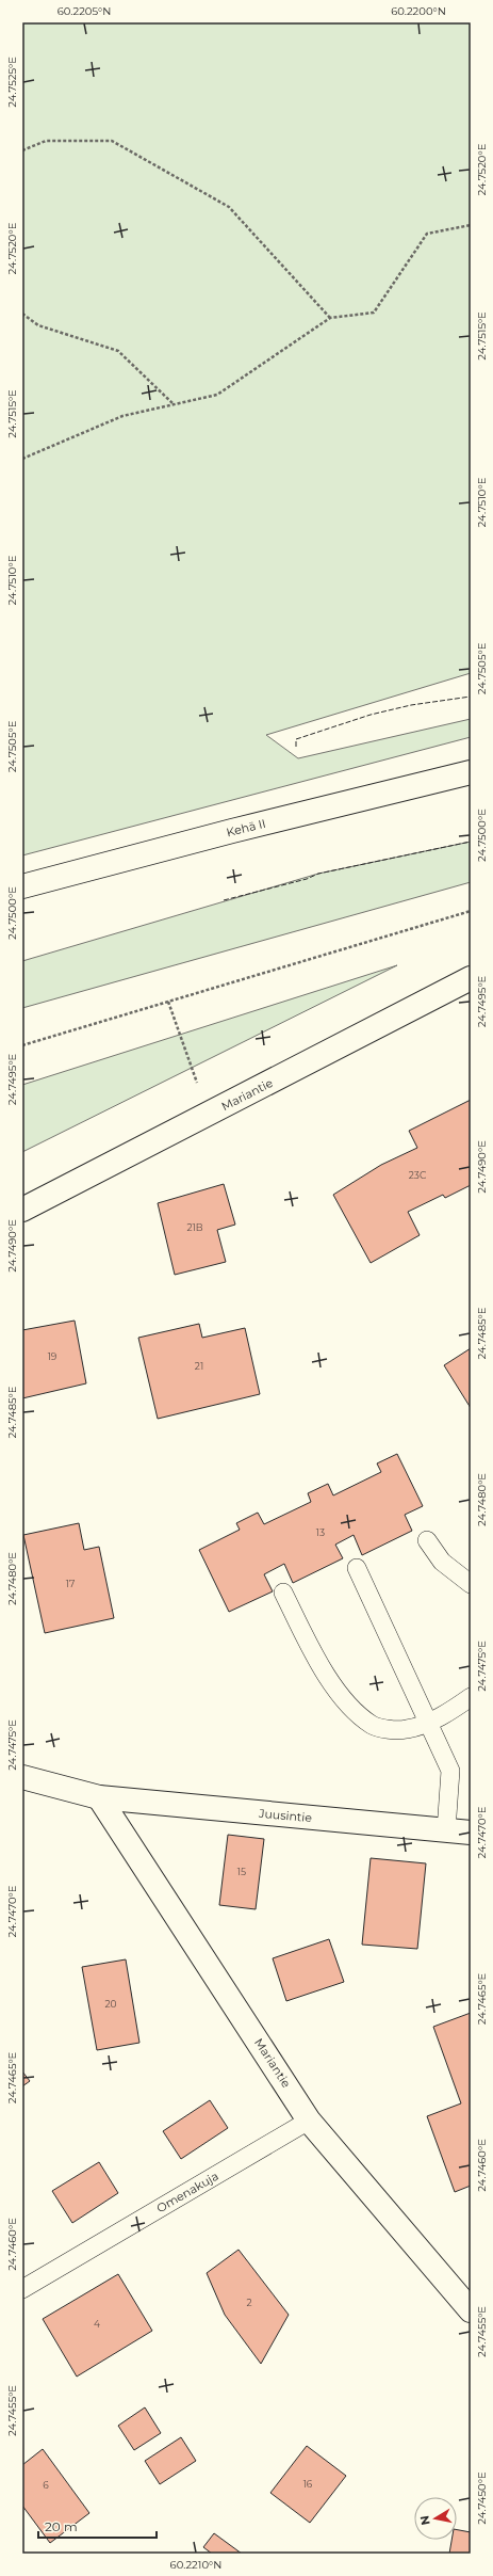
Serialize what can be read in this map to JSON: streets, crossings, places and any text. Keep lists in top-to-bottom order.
{
  "streets": {
    "main road": ["Kehä II", "Mariantie", "Juusintie"],
    "lane": ["Omenakuja"]
  },
  "crossings": [
    ["Mariantie", "Juusintie"],
    ["Mariantie", "Omenakuja"]
  ],
  "house_numbers": [
    "23C",
    "21B",
    "19",
    "21",
    "13",
    "17",
    "15",
    "20",
    "2",
    "4",
    "16",
    "6"
  ],
  "scale_bar": "20 m",
  "north": "left",
  "coordinates": [
    "60.2205°N",
    "60.2200°N",
    "24.7525°E",
    "24.7520°E",
    "24.7515°E",
    "24.7510°E",
    "24.7505°E",
    "24.7500°E",
    "24.7495°E",
    "24.7490°E",
    "24.7485°E",
    "24.7480°E",
    "24.7475°E",
    "24.7470°E",
    "24.7465°E",
    "24.7460°E",
    "24.7455°E",
    "24.7450°E",
    "60.2210°N"
  ]
}
